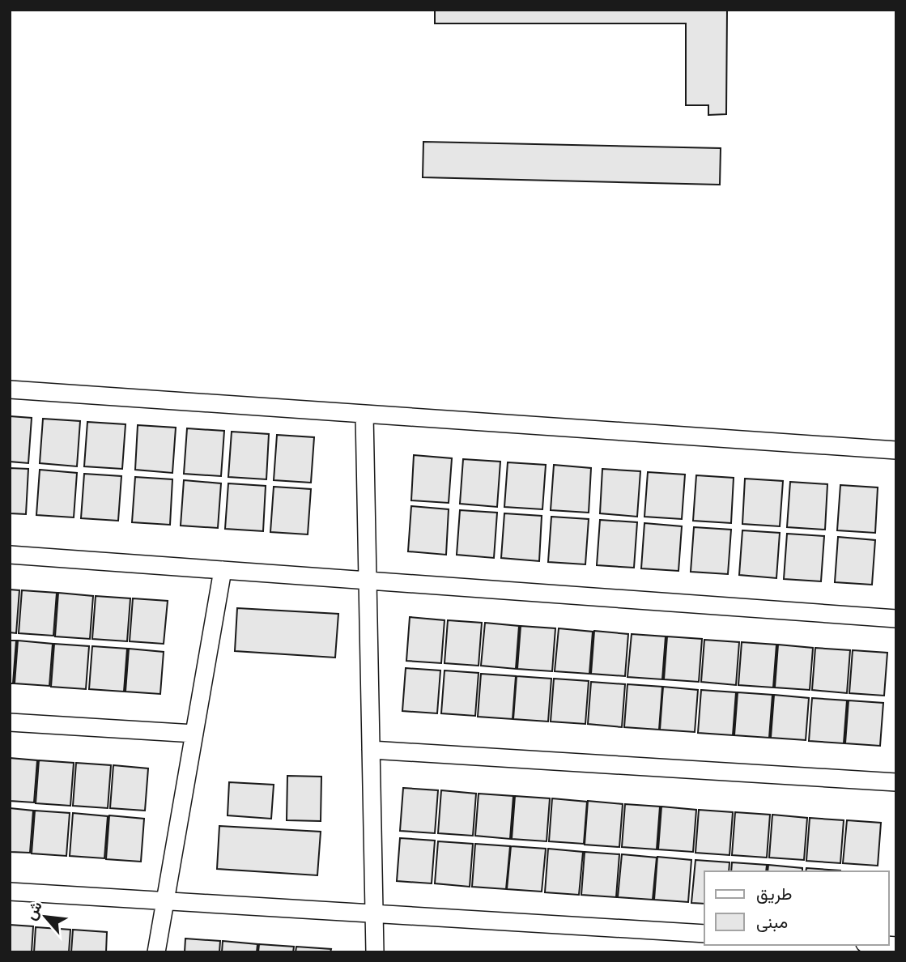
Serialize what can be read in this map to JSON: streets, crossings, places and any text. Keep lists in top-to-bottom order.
{
  "legend": ["طريق", "مبنى"],
  "north": "top left"
}
